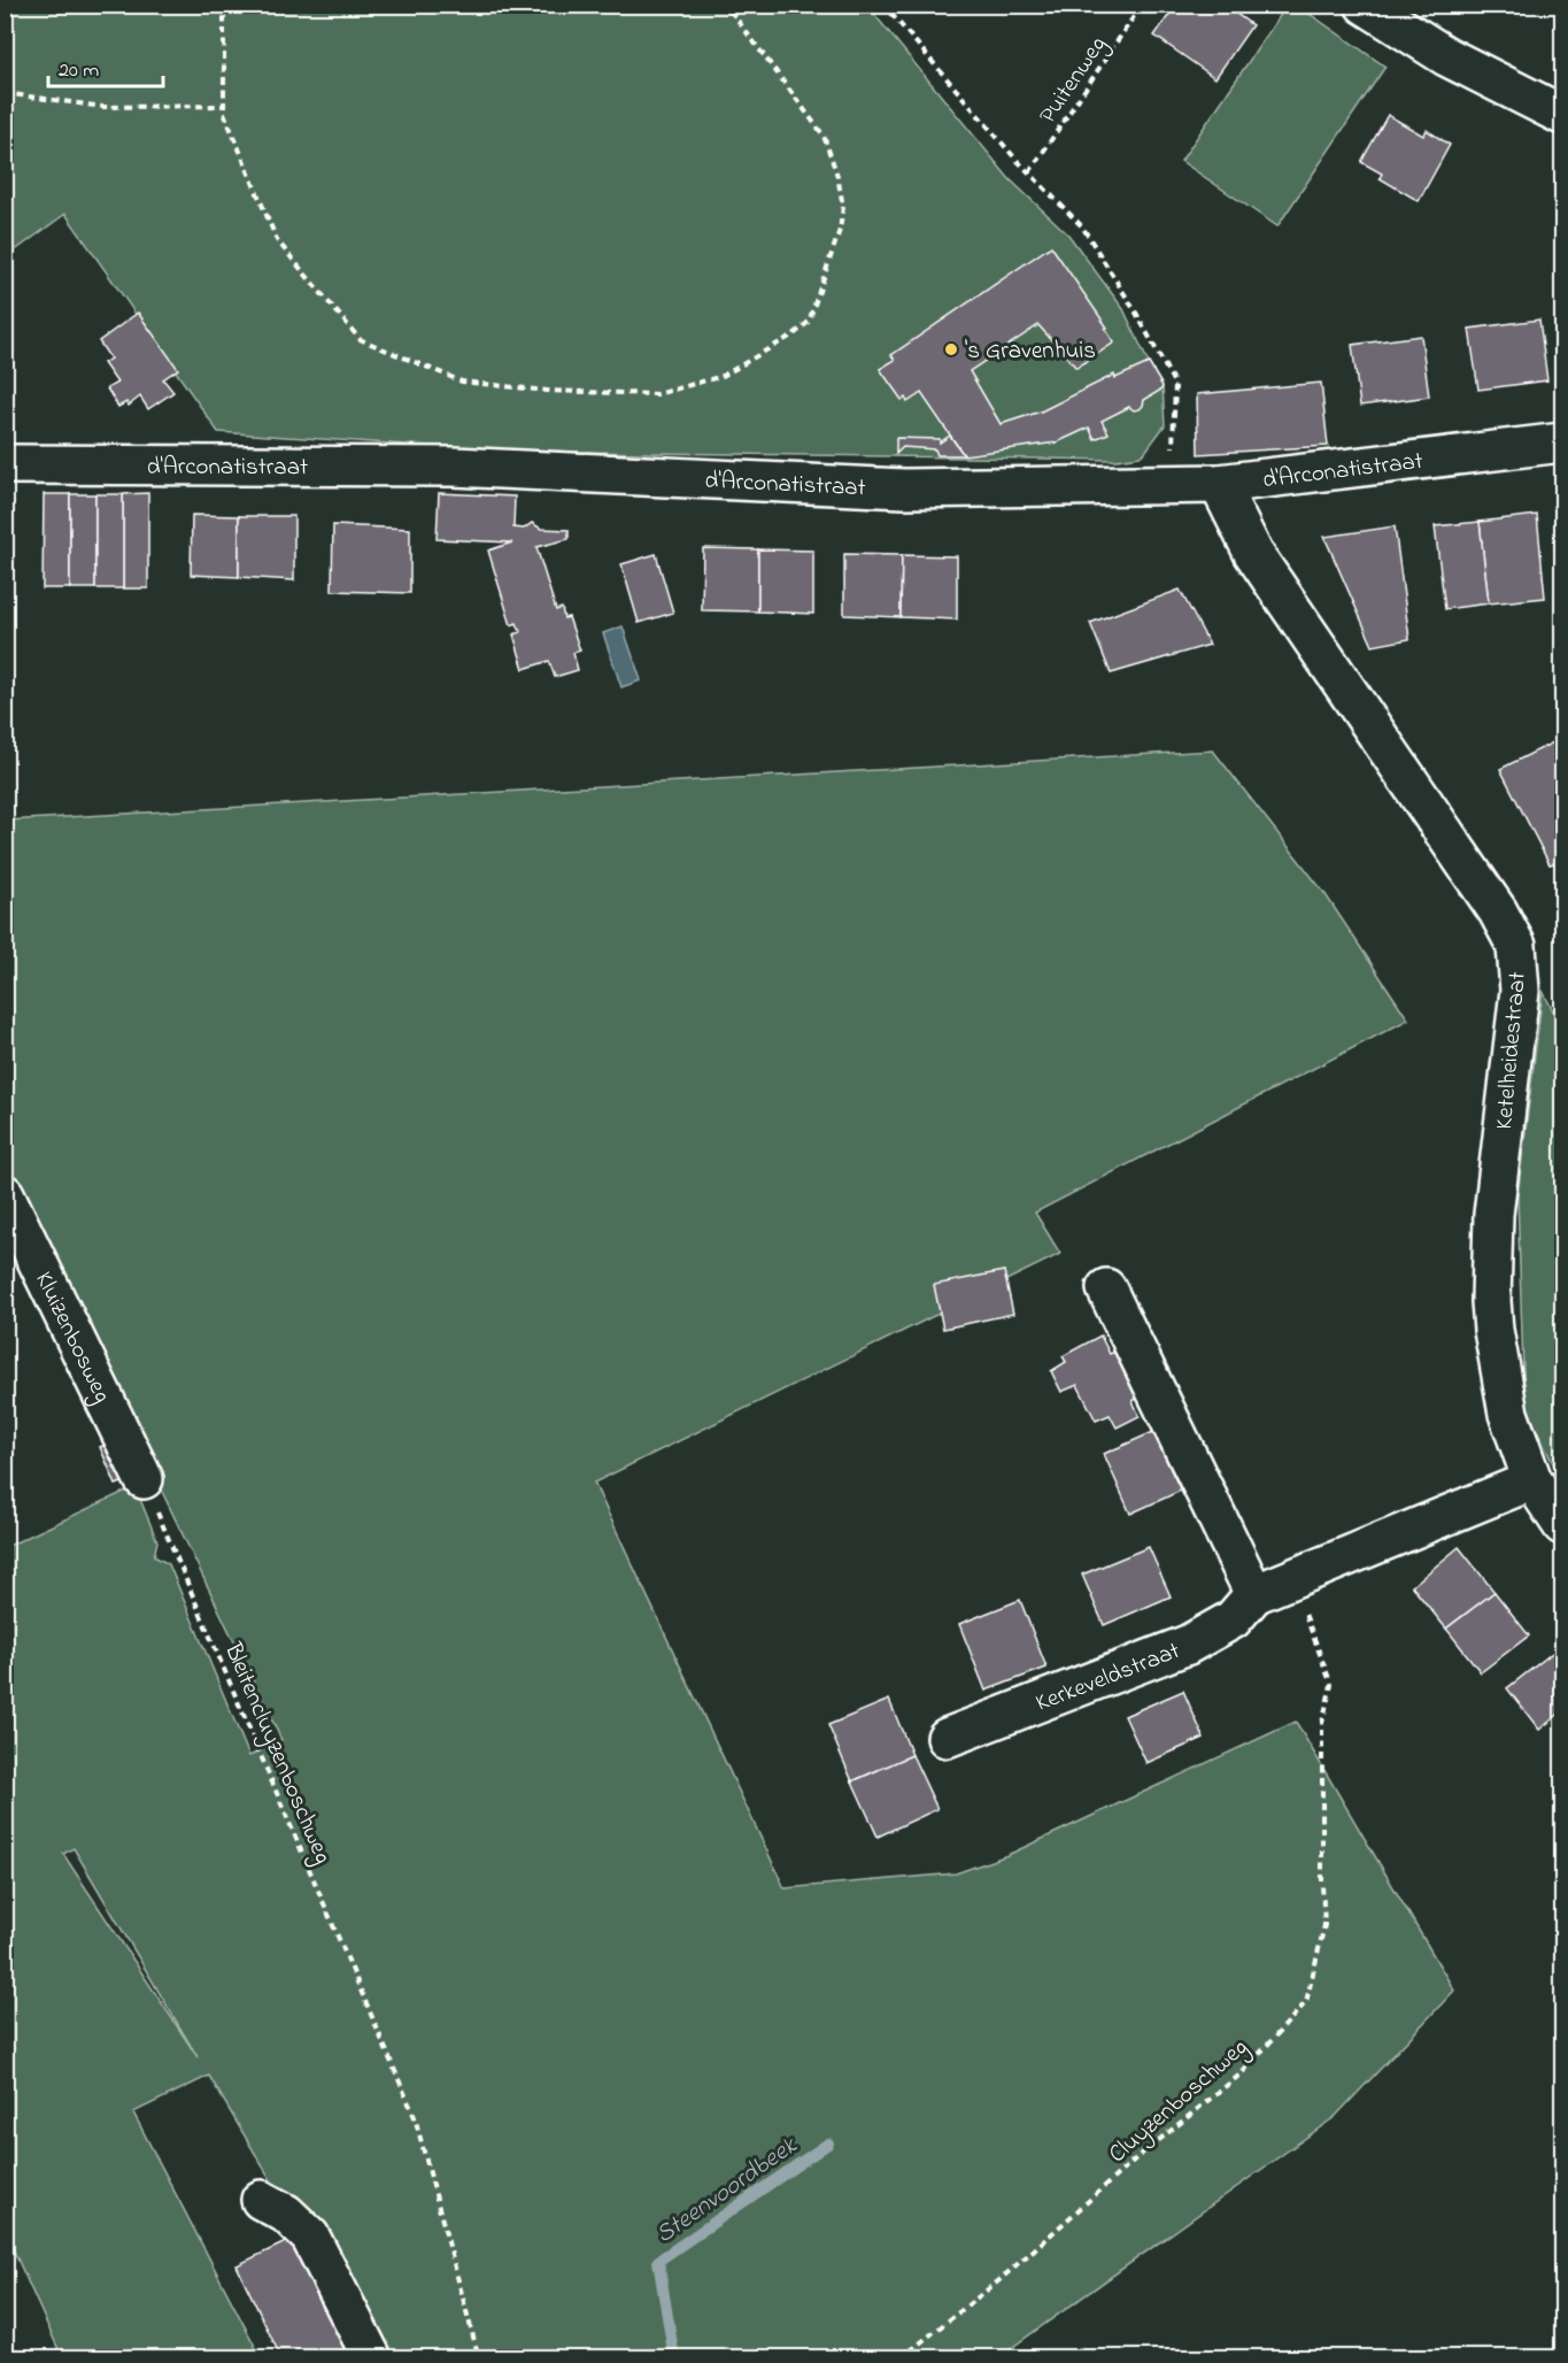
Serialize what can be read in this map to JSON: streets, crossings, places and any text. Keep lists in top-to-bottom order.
{
  "streets": {
    "street": [
      "d'Arconatistraat",
      "Ketelheidestraat",
      "Kluizenbosweg",
      "Kerkeveldstraat"
    ],
    "path": ["Puitenweg", "Bleitencluyzenboschweg", "Cluyzenboschweg"]
  },
  "crossings": [
    ["d'Arconatistraat", "Ketelheidestraat"],
    ["Ketelheidestraat", "Kerkeveldstraat"],
    ["Kluizenbosweg", "Bleitencluyzenboschweg"]
  ],
  "water": ["Steenvoordbeek"],
  "places": ["'s Gravenhuis"],
  "scale_bar": "20 m"
}
